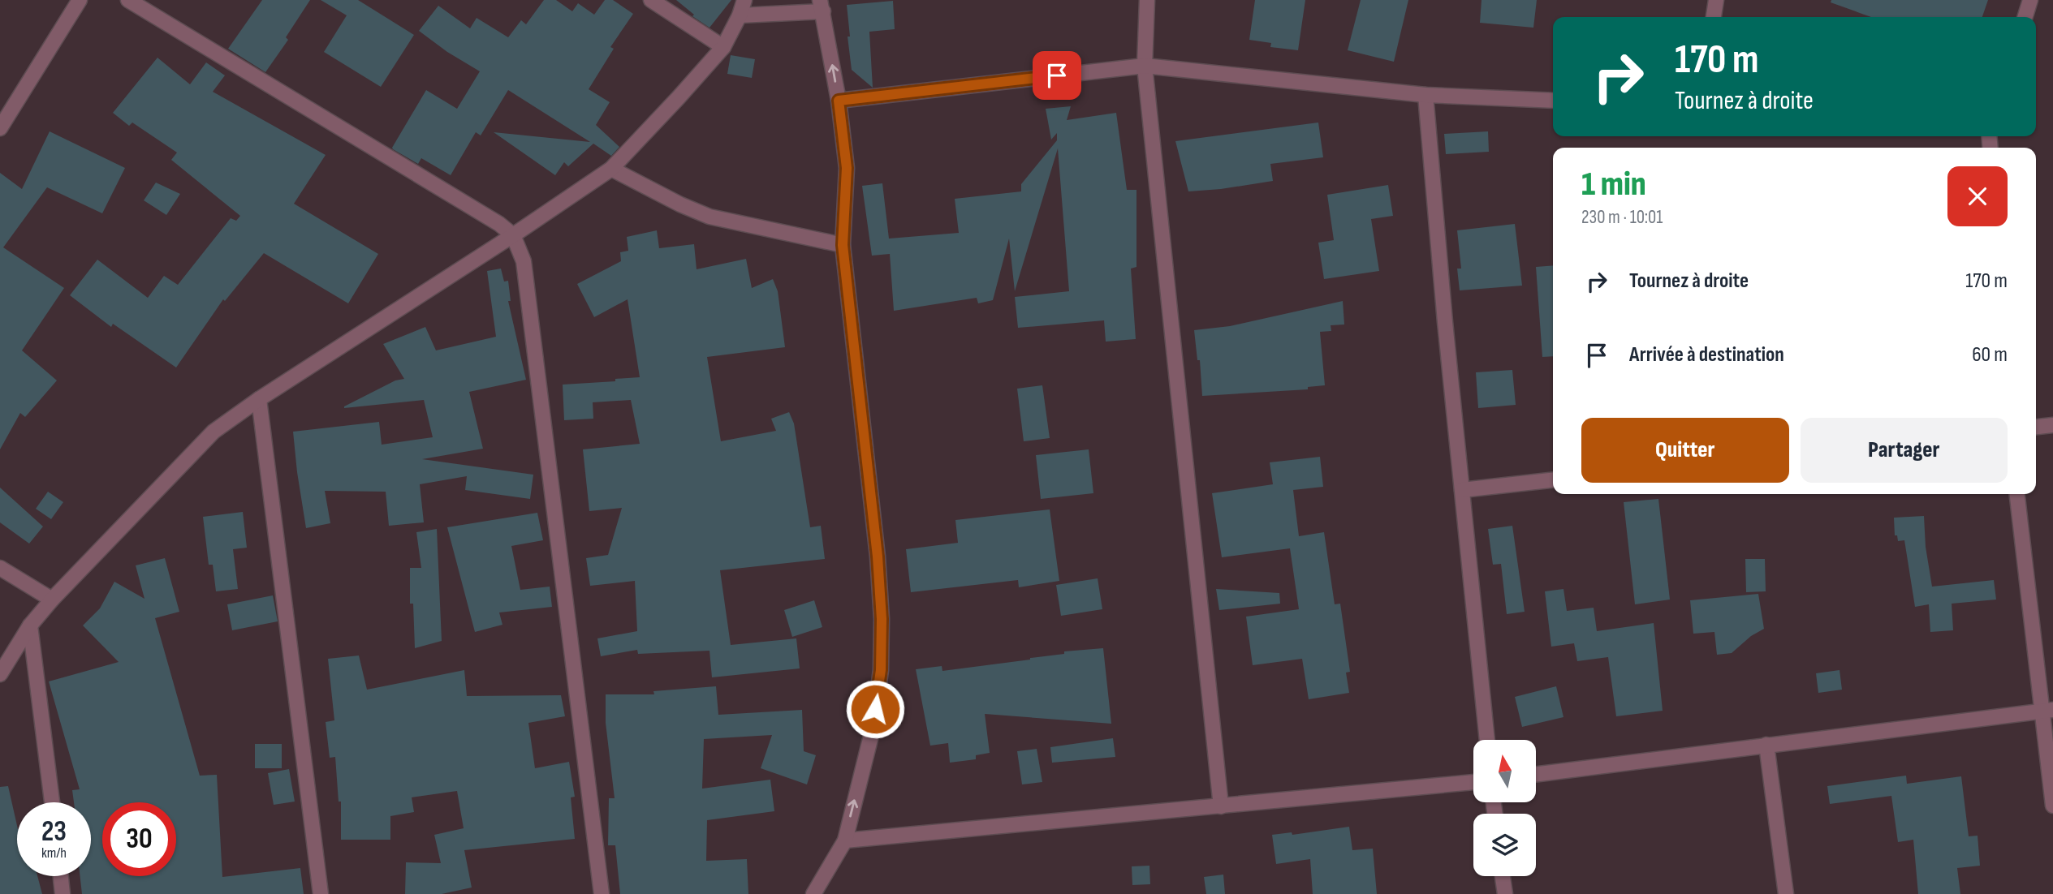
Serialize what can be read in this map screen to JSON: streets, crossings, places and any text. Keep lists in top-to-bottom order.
{
  "north": "top",
  "page": {
    "turn": ["170 m", "Tournez à droite"],
    "heading": ["1 min", "230 m · 10:01"],
    "list": [
      {
        "name": "Tournez à droite",
        "value": "170 m"
      },
      {
        "name": "Arrivée à destination",
        "value": "60 m"
      }
    ],
    "buttons": ["Quitter", "Partager"],
    "speed": "23 km/h",
    "limit": "30"
  }
}
